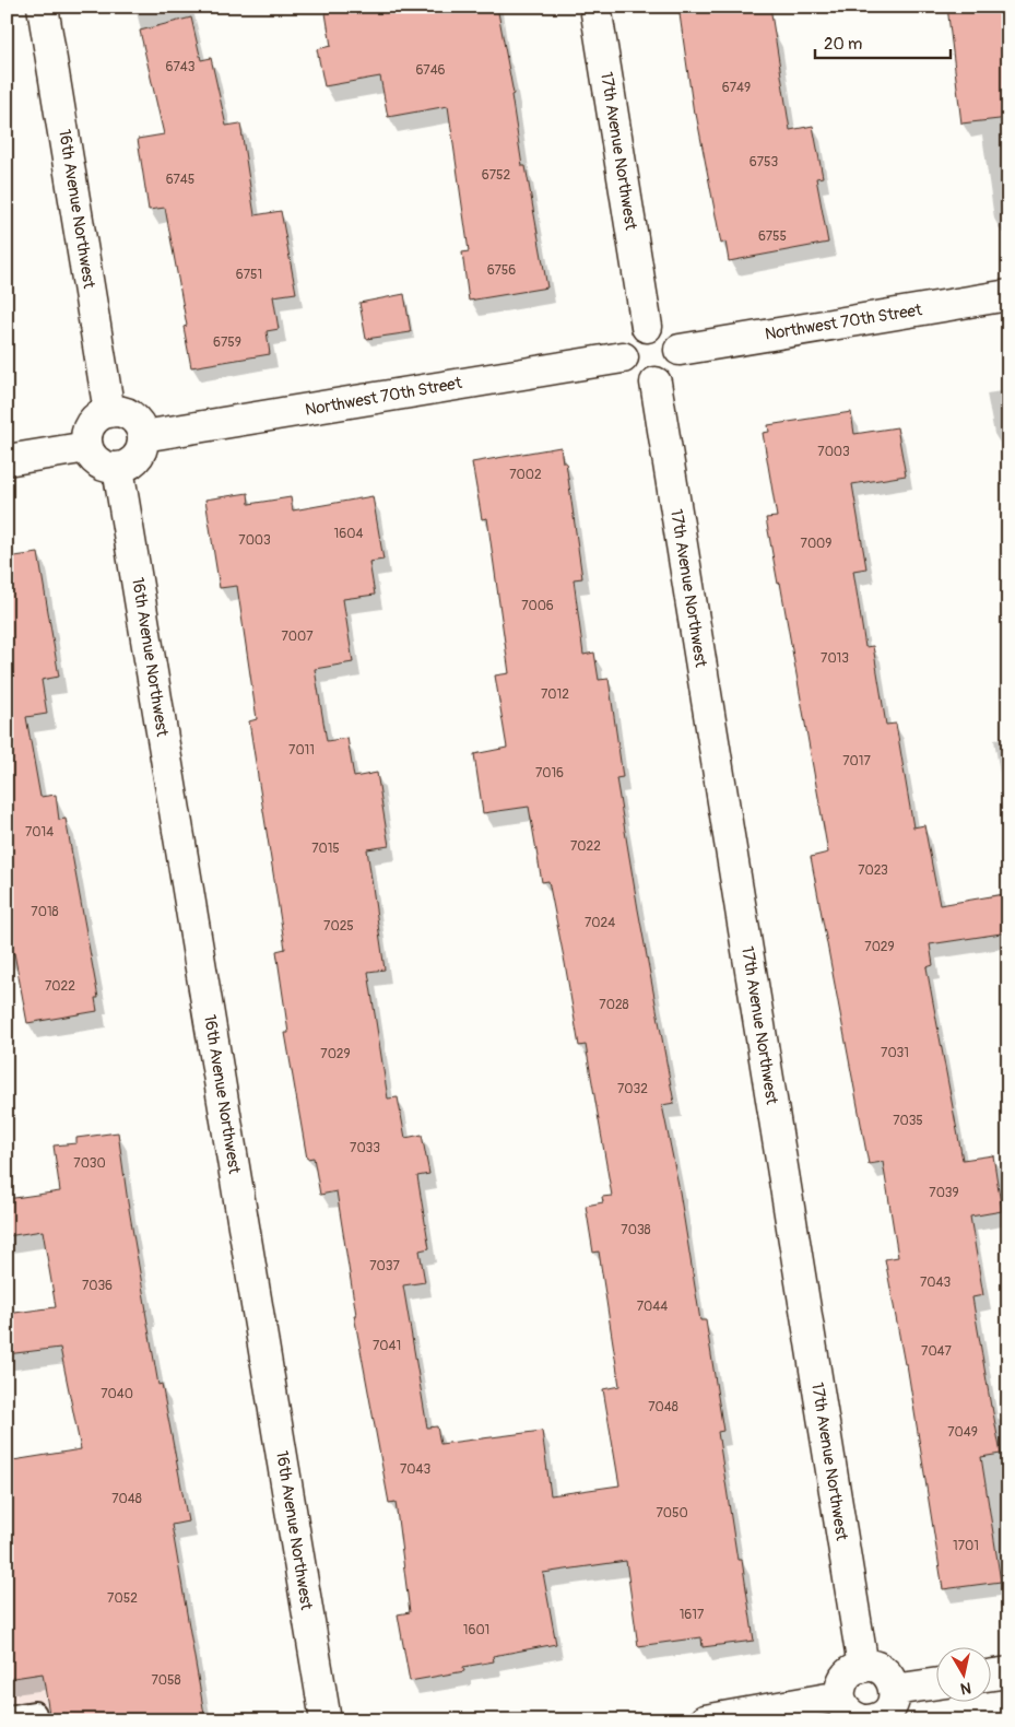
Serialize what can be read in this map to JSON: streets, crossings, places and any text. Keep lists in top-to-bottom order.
{
  "streets": {
    "street": ["17th Avenue Northwest", "16th Avenue Northwest", "Northwest 70th Street"]
  },
  "crossings": [
    ["17th Avenue Northwest", "Northwest 70th Street"],
    ["16th Avenue Northwest", "Northwest 70th Street"]
  ],
  "house_numbers": [
    "6743",
    "6746",
    "6749",
    "6753",
    "6752",
    "6745",
    "6755",
    "6756",
    "6751",
    "6759",
    "7003",
    "7002",
    "1604",
    "7003",
    "7009",
    "7006",
    "7007",
    "7013",
    "7012",
    "7011",
    "7017",
    "7016",
    "7014",
    "7022",
    "7015",
    "7023",
    "7018",
    "7024",
    "7025",
    "7029",
    "7022",
    "7028",
    "7031",
    "7029",
    "7032",
    "7035",
    "7033",
    "7030",
    "7039",
    "7038",
    "7037",
    "7043",
    "7036",
    "7044",
    "7041",
    "7047",
    "7040",
    "7048",
    "7049",
    "7043",
    "7048",
    "7050",
    "1701",
    "7052",
    "1617",
    "1601",
    "7058"
  ],
  "scale_bar": "20 m",
  "north": "bottom"
}
